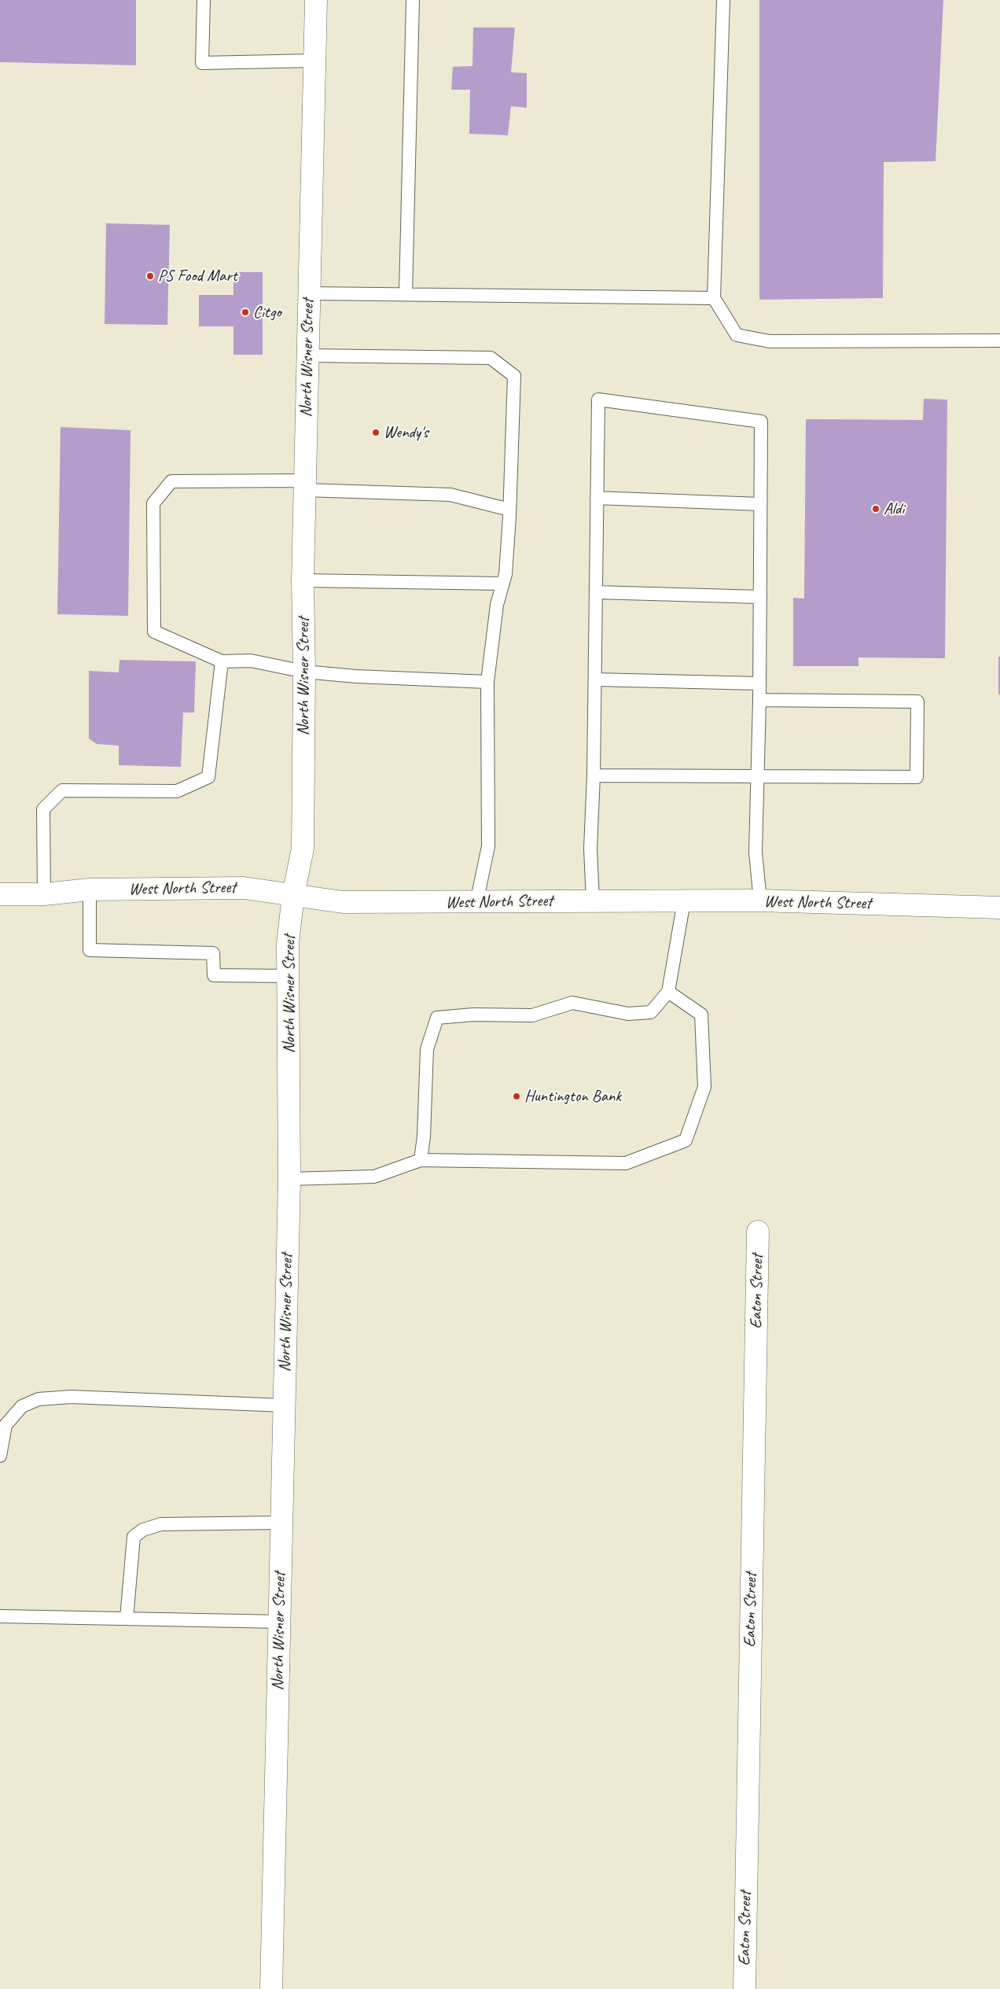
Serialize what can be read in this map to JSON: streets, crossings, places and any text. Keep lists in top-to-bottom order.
{
  "streets": {
    "street": ["North Wisner Street", "West North Street", "Eaton Street"]
  },
  "crossings": [
    ["North Wisner Street", "West North Street"]
  ],
  "places": [
    "PS Food Mart",
    "Citgo",
    "Wendy's",
    "Aldi",
    "Huntington Bank"
  ]
}
